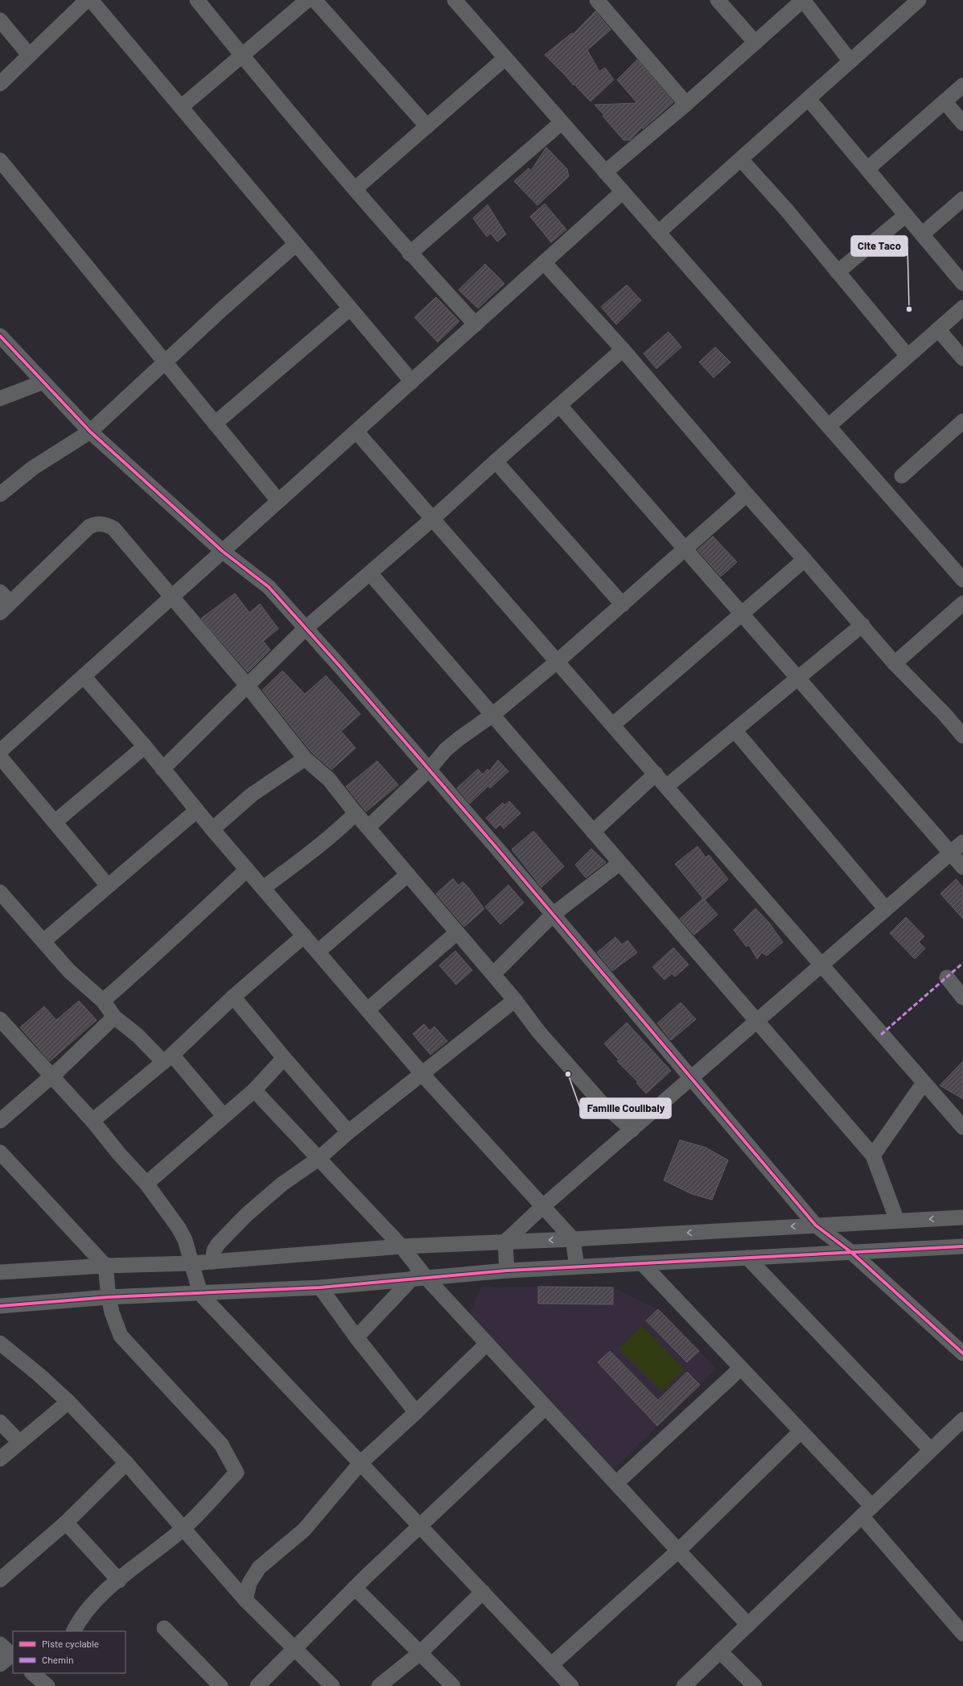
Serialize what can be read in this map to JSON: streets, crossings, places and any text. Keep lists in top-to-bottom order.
{
  "places": ["Cite Taco", "Famille Coulibaly"],
  "legend": ["Piste cyclable", "Chemin"]
}
